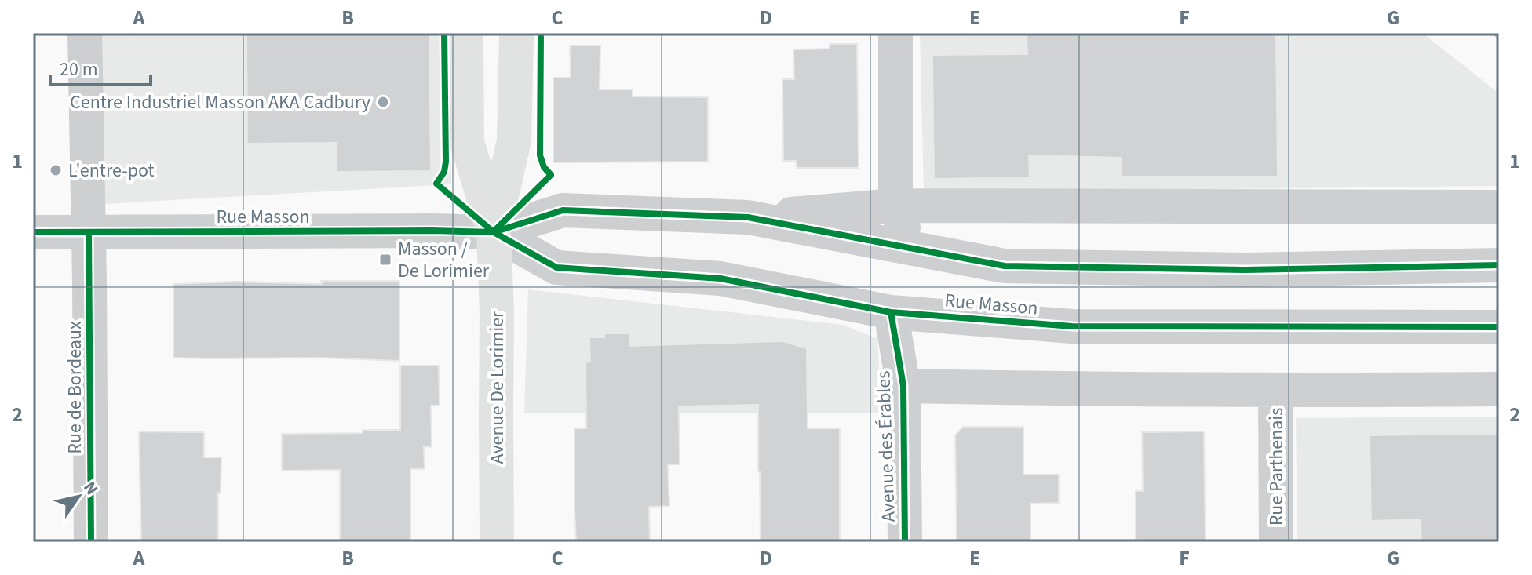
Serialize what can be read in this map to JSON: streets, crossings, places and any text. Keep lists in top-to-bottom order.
{
  "streets": {
    "main road": ["Avenue De Lorimier"],
    "street": [
      "Rue Masson",
      "Rue de Bordeaux",
      "Avenue des Érables",
      "Rue Parthenais"
    ]
  },
  "crossings": [
    ["Rue Masson", "Rue de Bordeaux"],
    ["Rue Masson", "Avenue De Lorimier"],
    ["Rue Masson", "Avenue des Érables"]
  ],
  "places": {
    "other": ["Centre Industriel Masson AKA Cadbury", "L'entre-pot"],
    "transit": ["Masson / De Lorimier"]
  },
  "scale_bar": "20 m",
  "north": "top right",
  "grid": {
    "columns": [
      "A",
      "B",
      "C",
      "D",
      "E",
      "F",
      "G"
    ],
    "rows": ["1", "2"]
  }
}
